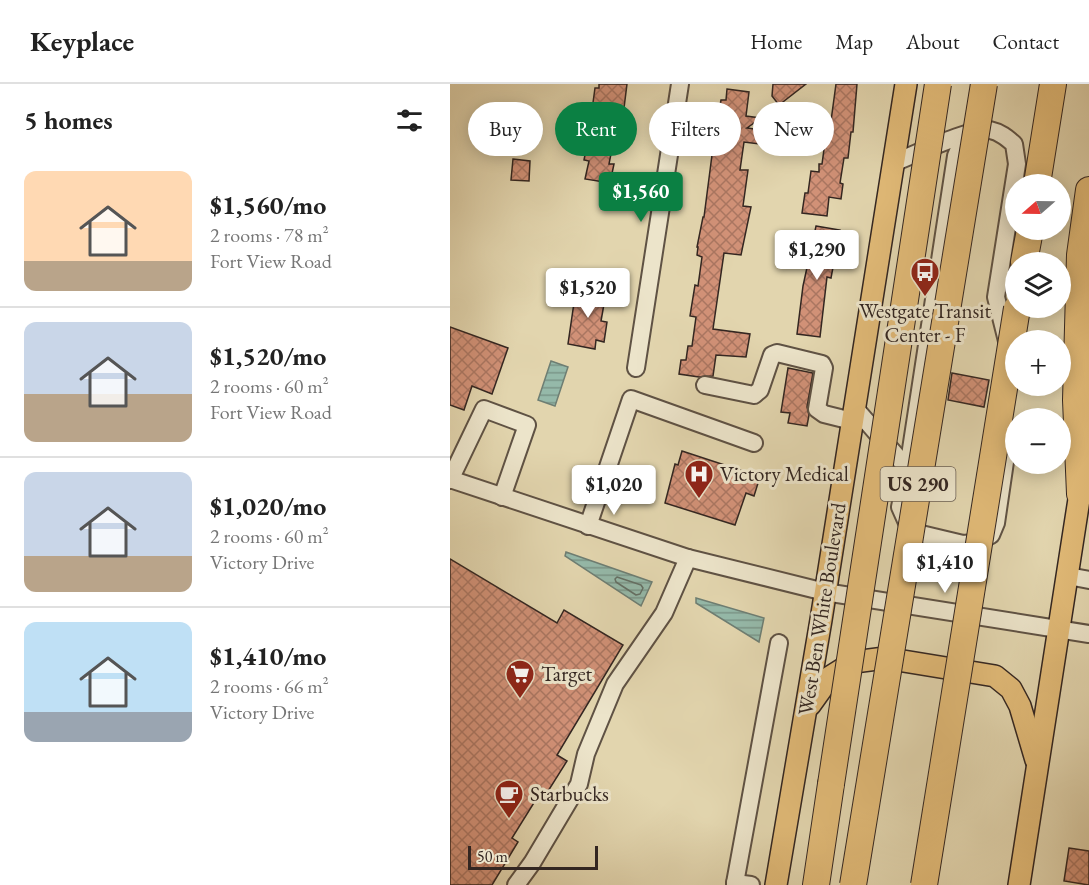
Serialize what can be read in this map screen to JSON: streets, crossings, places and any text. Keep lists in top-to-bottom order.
{
  "streets": {
    "highway": ["US 290"],
    "main road": ["West Ben White Boulevard"]
  },
  "places": {
    "bus stop": ["Westgate Transit Center - F"],
    "hospital": ["Victory Medical"],
    "supermarket": ["Target"],
    "cafe": ["Starbucks"]
  },
  "scale_bar": "50 m",
  "north": "left",
  "page": {
    "header": "Keyplace",
    "nav": [
      "Home",
      "Map",
      "About",
      "Contact"
    ],
    "heading": "5 homes",
    "chip": [
      "Buy",
      "Rent",
      "Filters",
      "New"
    ],
    "list": [
      {
        "name": "$1,560/mo",
        "note": "2 rooms · 78 m² · Fort View Road"
      },
      {
        "name": "$1,520/mo",
        "note": "2 rooms · 60 m² · Fort View Road"
      },
      {
        "name": "$1,020/mo",
        "note": "2 rooms · 60 m² · Victory Drive"
      },
      {
        "name": "$1,410/mo",
        "note": "2 rooms · 66 m² · Victory Drive"
      }
    ],
    "price": [
      "$1,560",
      "$1,290",
      "$1,520",
      "$1,020",
      "$1,410"
    ],
    "map_buttons": ["+", "−"],
    "scale": "50 m"
  }
}
